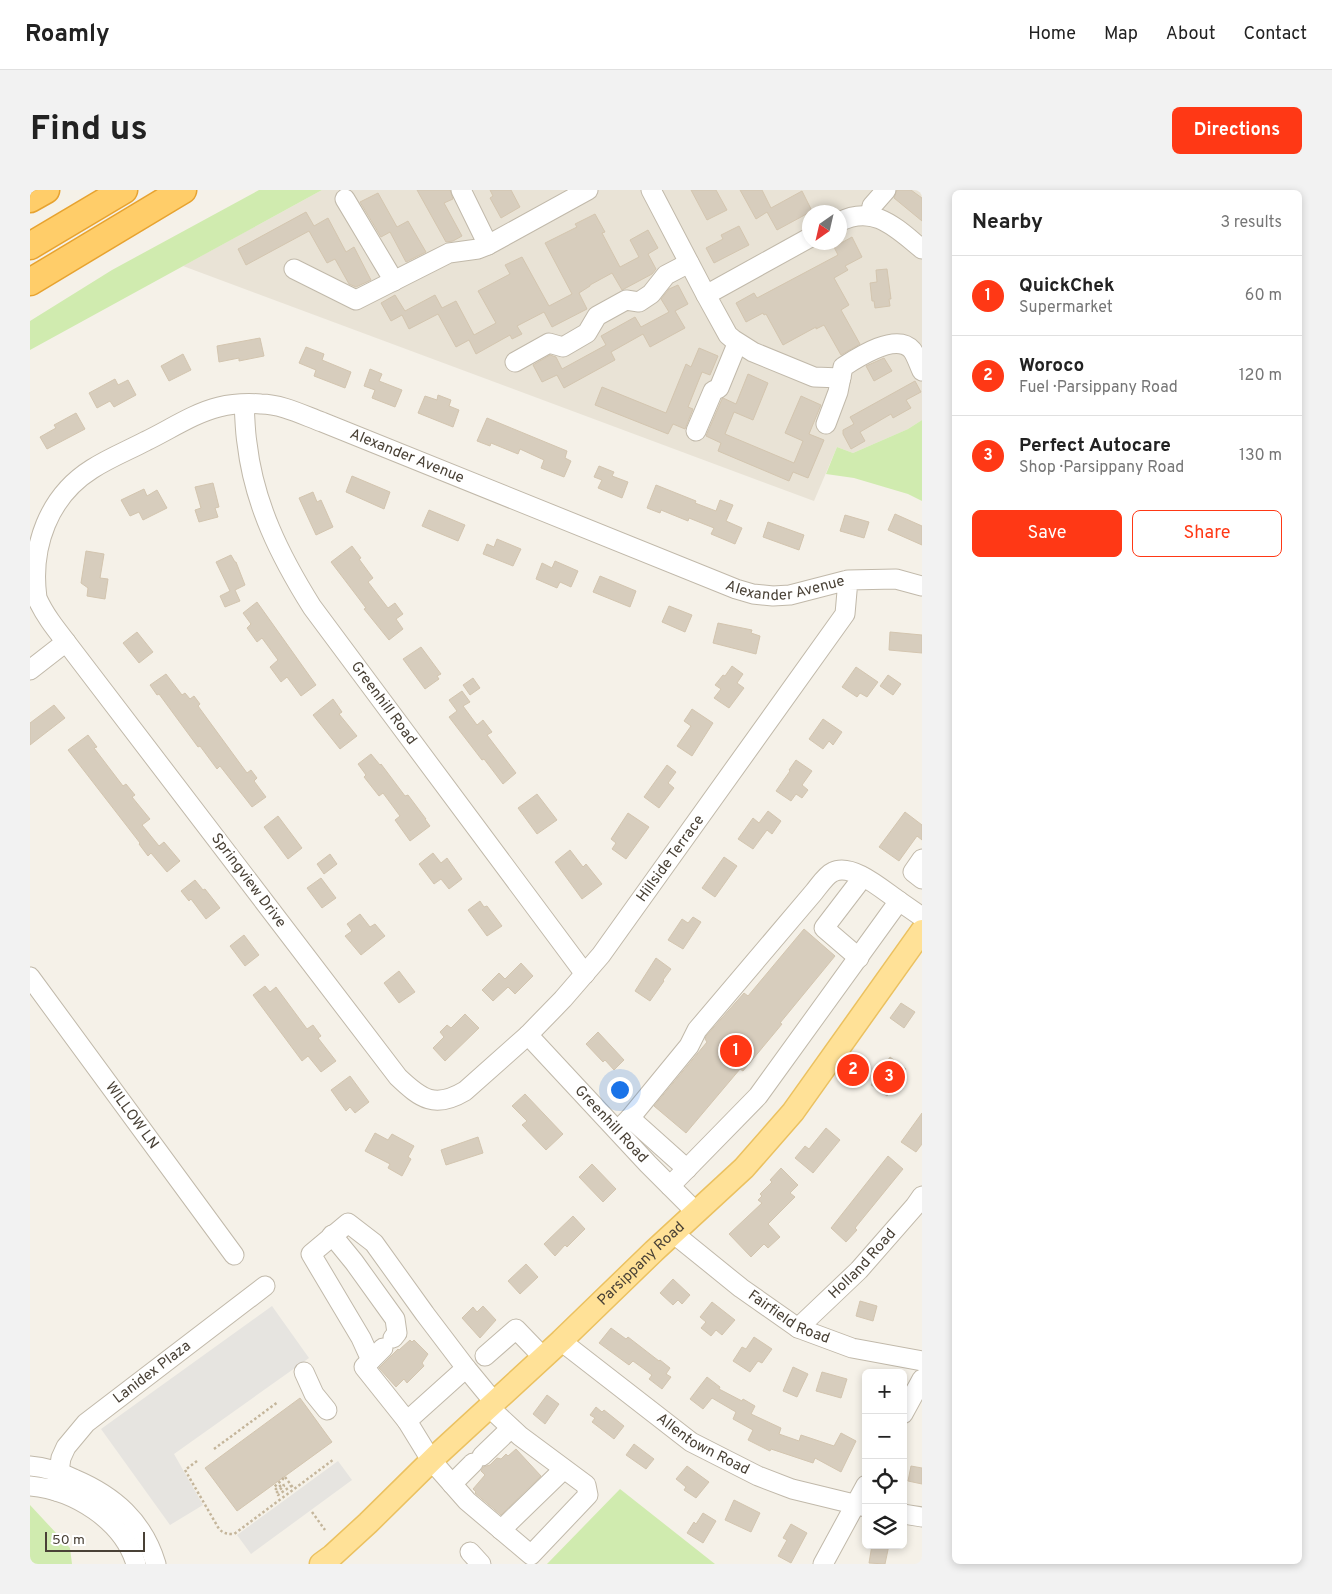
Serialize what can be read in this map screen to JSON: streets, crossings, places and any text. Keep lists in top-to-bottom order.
{
  "streets": {
    "main road": ["Parsippany Road"],
    "street": [
      "Alexander Avenue",
      "Greenhill Road",
      "Hillside Terrace",
      "Springview Drive",
      "WILLOW LN",
      "Holland Road",
      "Fairfield Road",
      "Lanidex Plaza",
      "Allentown Road"
    ]
  },
  "crossings": [
    ["Alexander Avenue", "Greenhill Road"],
    ["Alexander Avenue", "Hillside Terrace"],
    ["Alexander Avenue", "Springview Drive"],
    ["Greenhill Road", "Hillside Terrace"],
    ["Greenhill Road", "Parsippany Road"],
    ["Hillside Terrace", "Springview Drive"],
    ["Holland Road", "Fairfield Road"],
    ["Parsippany Road", "Fairfield Road"],
    ["Parsippany Road", "Allentown Road"]
  ],
  "scale_bar": "50 m",
  "north": "bottom left",
  "page": {
    "header": "Roamly",
    "nav": [
      "Home",
      "Map",
      "About",
      "Contact"
    ],
    "buttons": [
      "Directions",
      ["Save", "Share"]
    ],
    "title": "Find us",
    "heading": ["Nearby", "3 results"],
    "list": [
      {
        "mark": "1",
        "name": "QuickChek",
        "note": "Supermarket",
        "value": "60 m"
      },
      {
        "mark": "2",
        "name": "Woroco",
        "note": "Fuel · Parsippany Road",
        "value": "120 m"
      },
      {
        "mark": "3",
        "name": "Perfect Autocare",
        "note": "Shop · Parsippany Road",
        "value": "130 m"
      }
    ],
    "pins": ["1", "2", "3"],
    "map_buttons": ["+", "−"],
    "scale": "50 m"
  }
}
